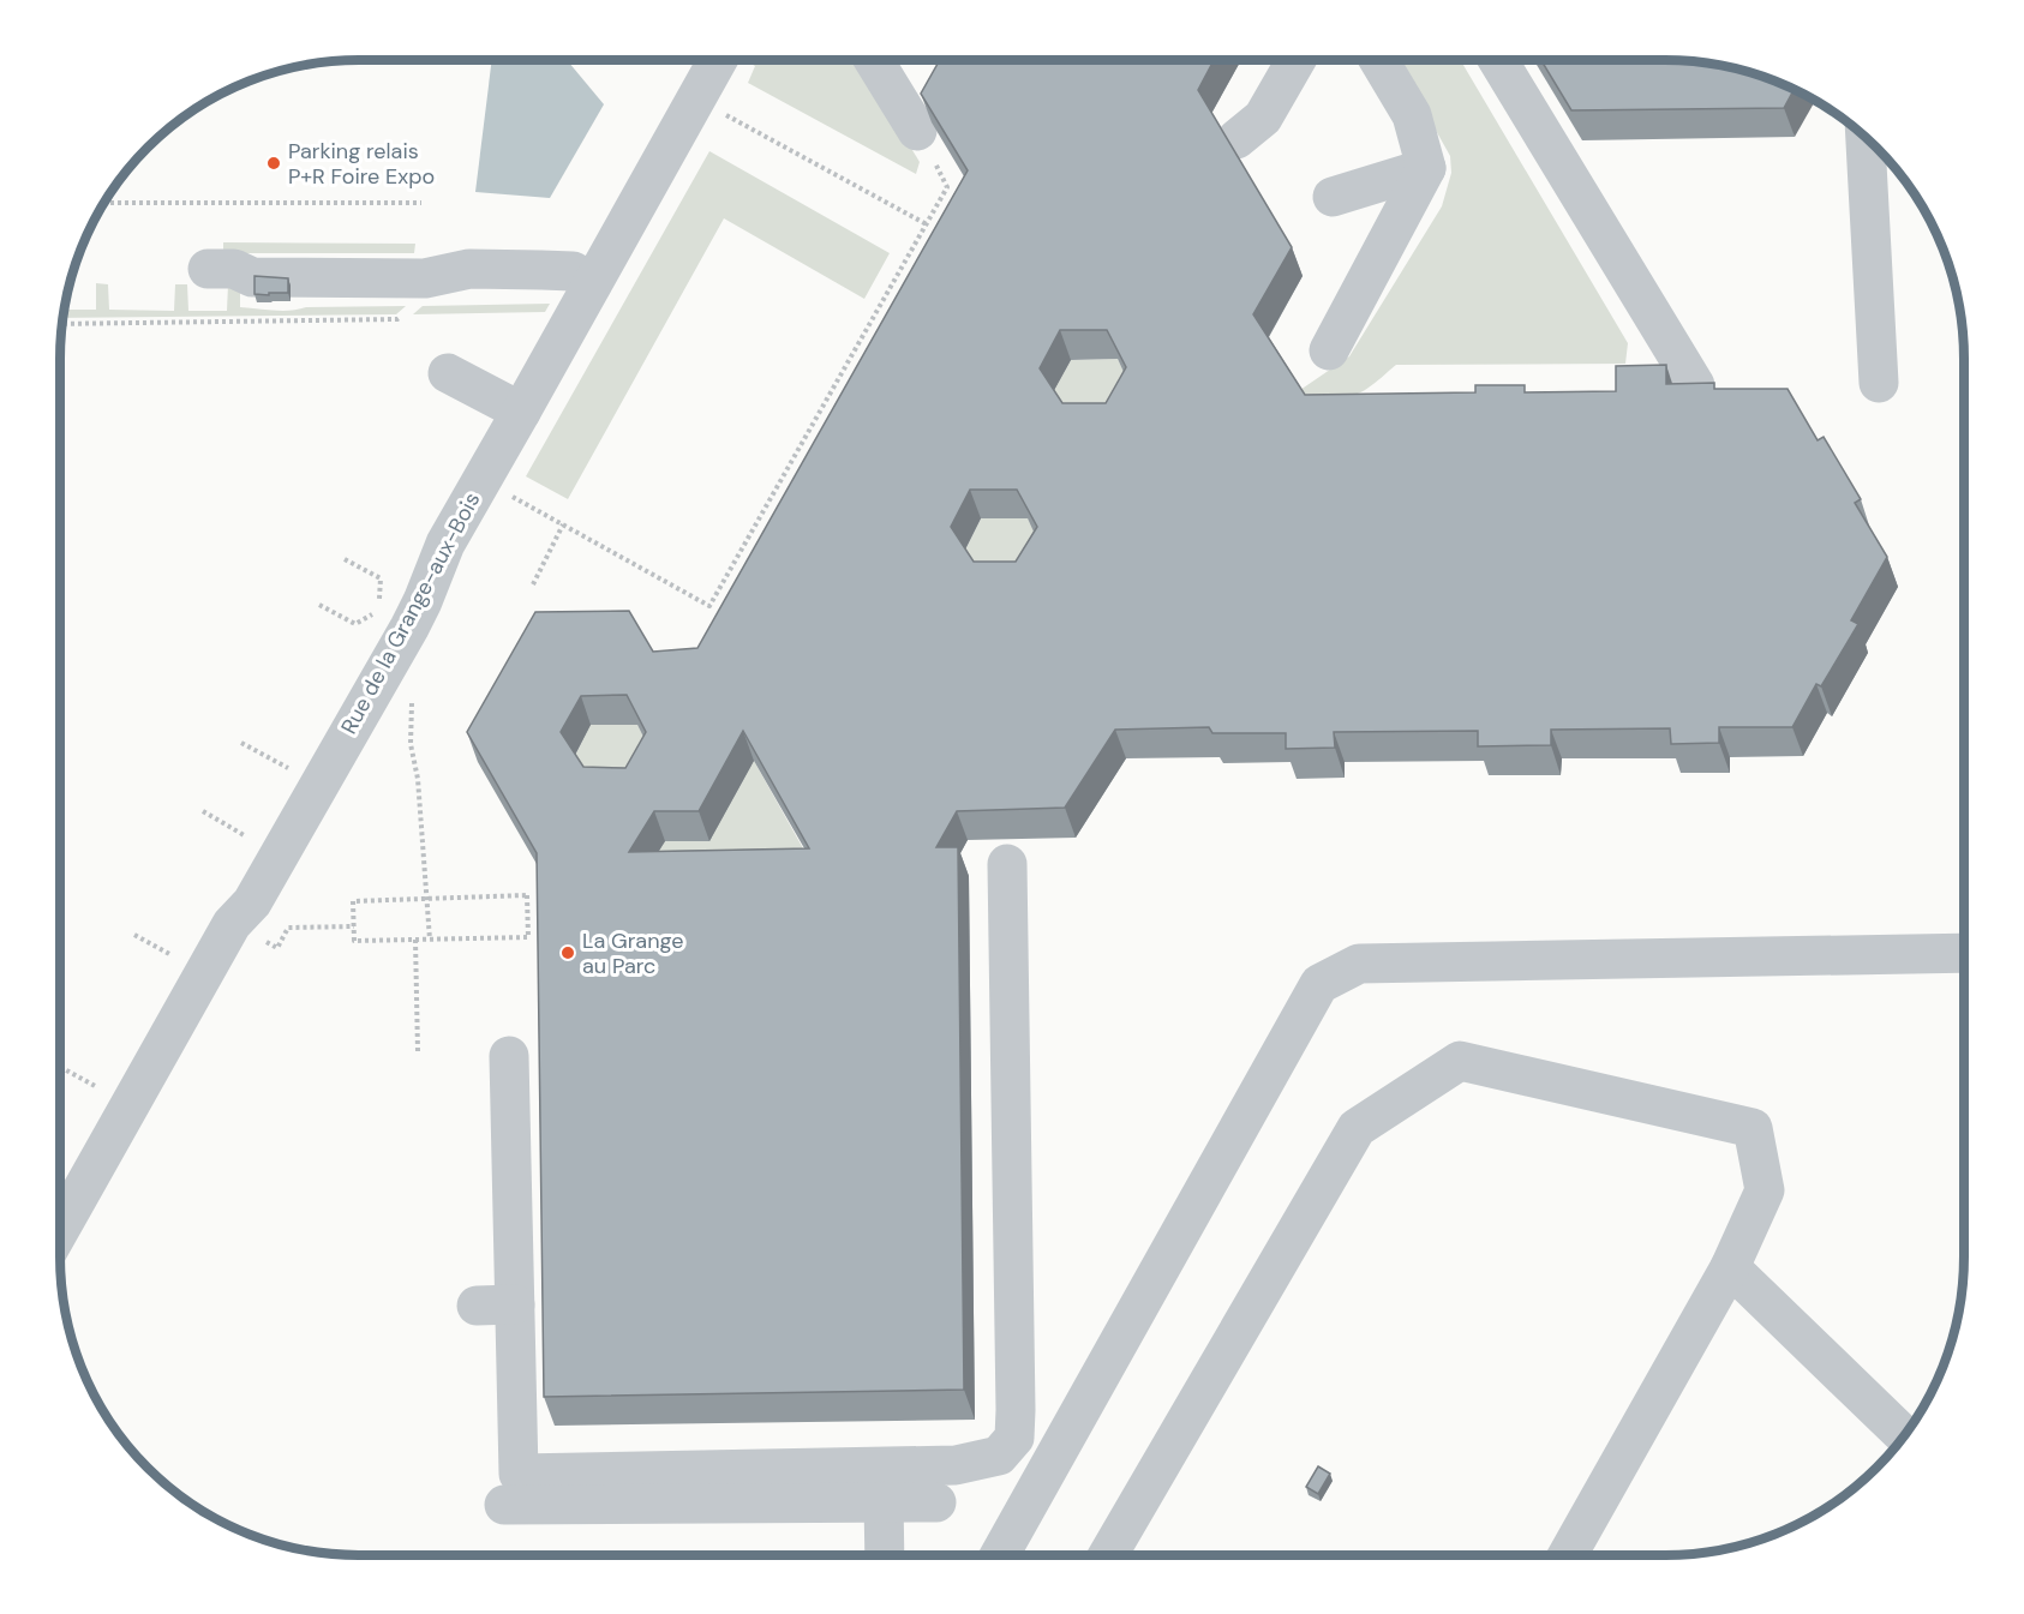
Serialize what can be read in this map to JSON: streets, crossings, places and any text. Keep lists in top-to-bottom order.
{
  "streets": {
    "street": ["Rue de la Grange-aux-Bois"]
  },
  "places": ["Parking relais P+R Foire Expo", "La Grange au Parc"]
}
